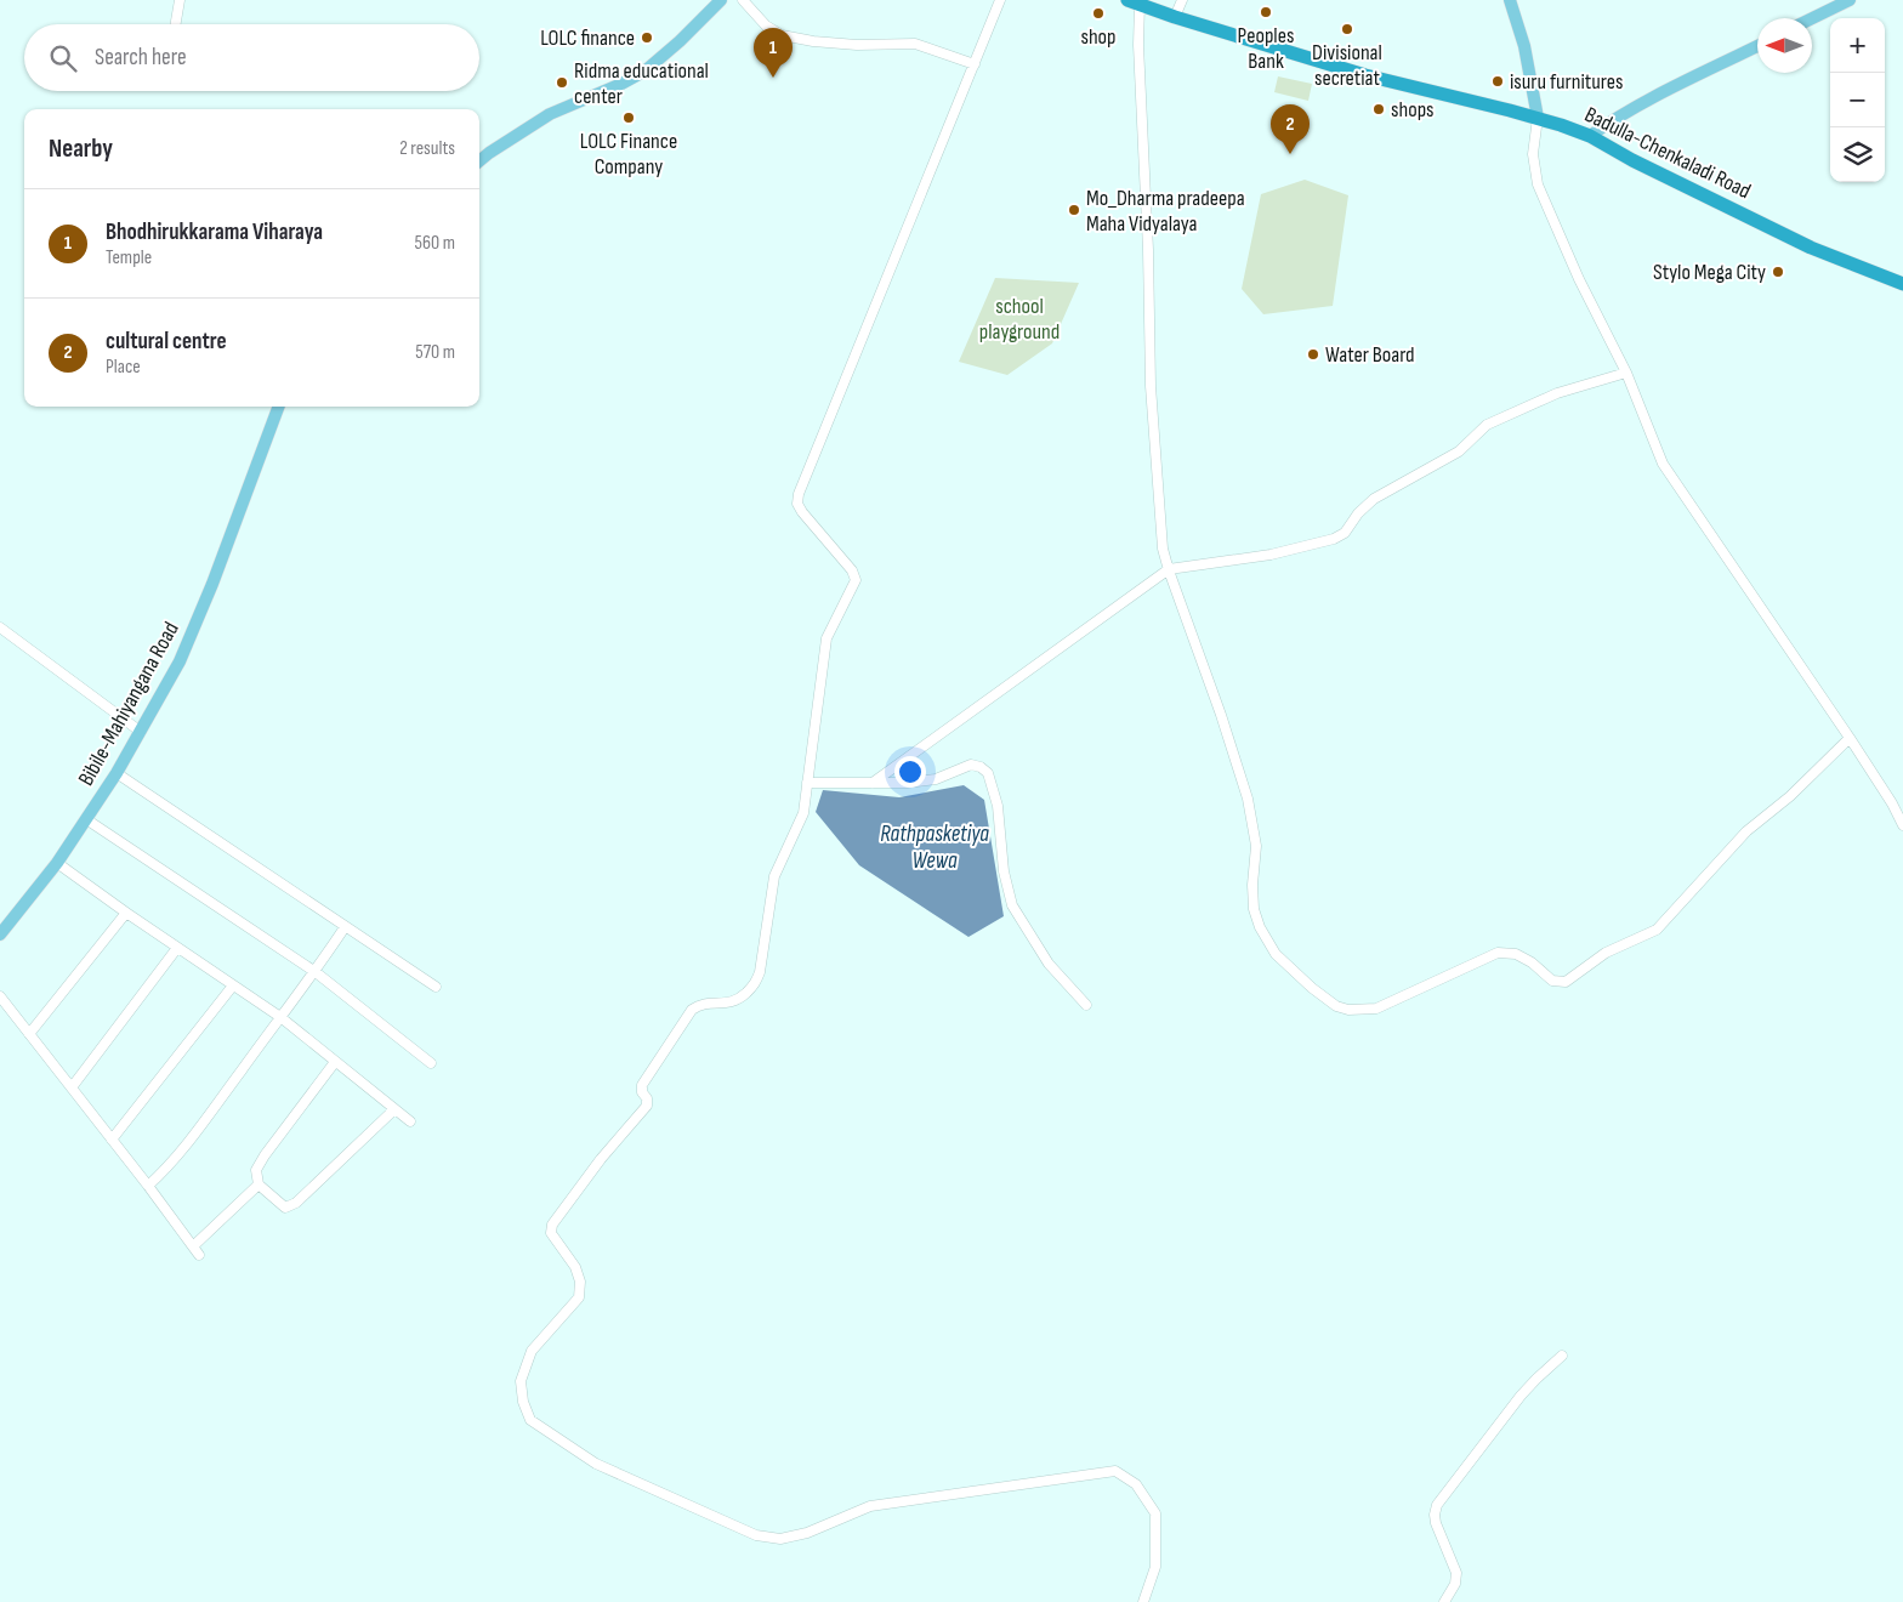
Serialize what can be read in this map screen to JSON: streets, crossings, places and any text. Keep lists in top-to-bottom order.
{
  "streets": {
    "highway": ["Badulla-Chenkaladi Road"],
    "main road": ["Bibile-Mahiyangana Road"]
  },
  "water": ["Rathpasketiya Wewa"],
  "parks": ["school playground"],
  "places": [
    "Peoples Bank",
    "shop",
    "Divisional secretiat",
    "LOLC finance",
    "isuru furnitures",
    "Ridma educational center",
    "shops",
    "LOLC Finance Company",
    "Mo_Dharma pradeepa Maha Vidyalaya",
    "Stylo Mega City",
    "Water Board"
  ],
  "north": "left",
  "page": {
    "map_buttons": ["+", "−"],
    "search": "Search here",
    "pins": ["1", "2"],
    "heading": ["Nearby", "2 results"],
    "list": [
      {
        "mark": "1",
        "name": "Bhodhirukkarama Viharaya",
        "note": "Temple",
        "value": "560 m"
      },
      {
        "mark": "2",
        "name": "cultural centre",
        "note": "Place",
        "value": "570 m"
      }
    ]
  }
}
